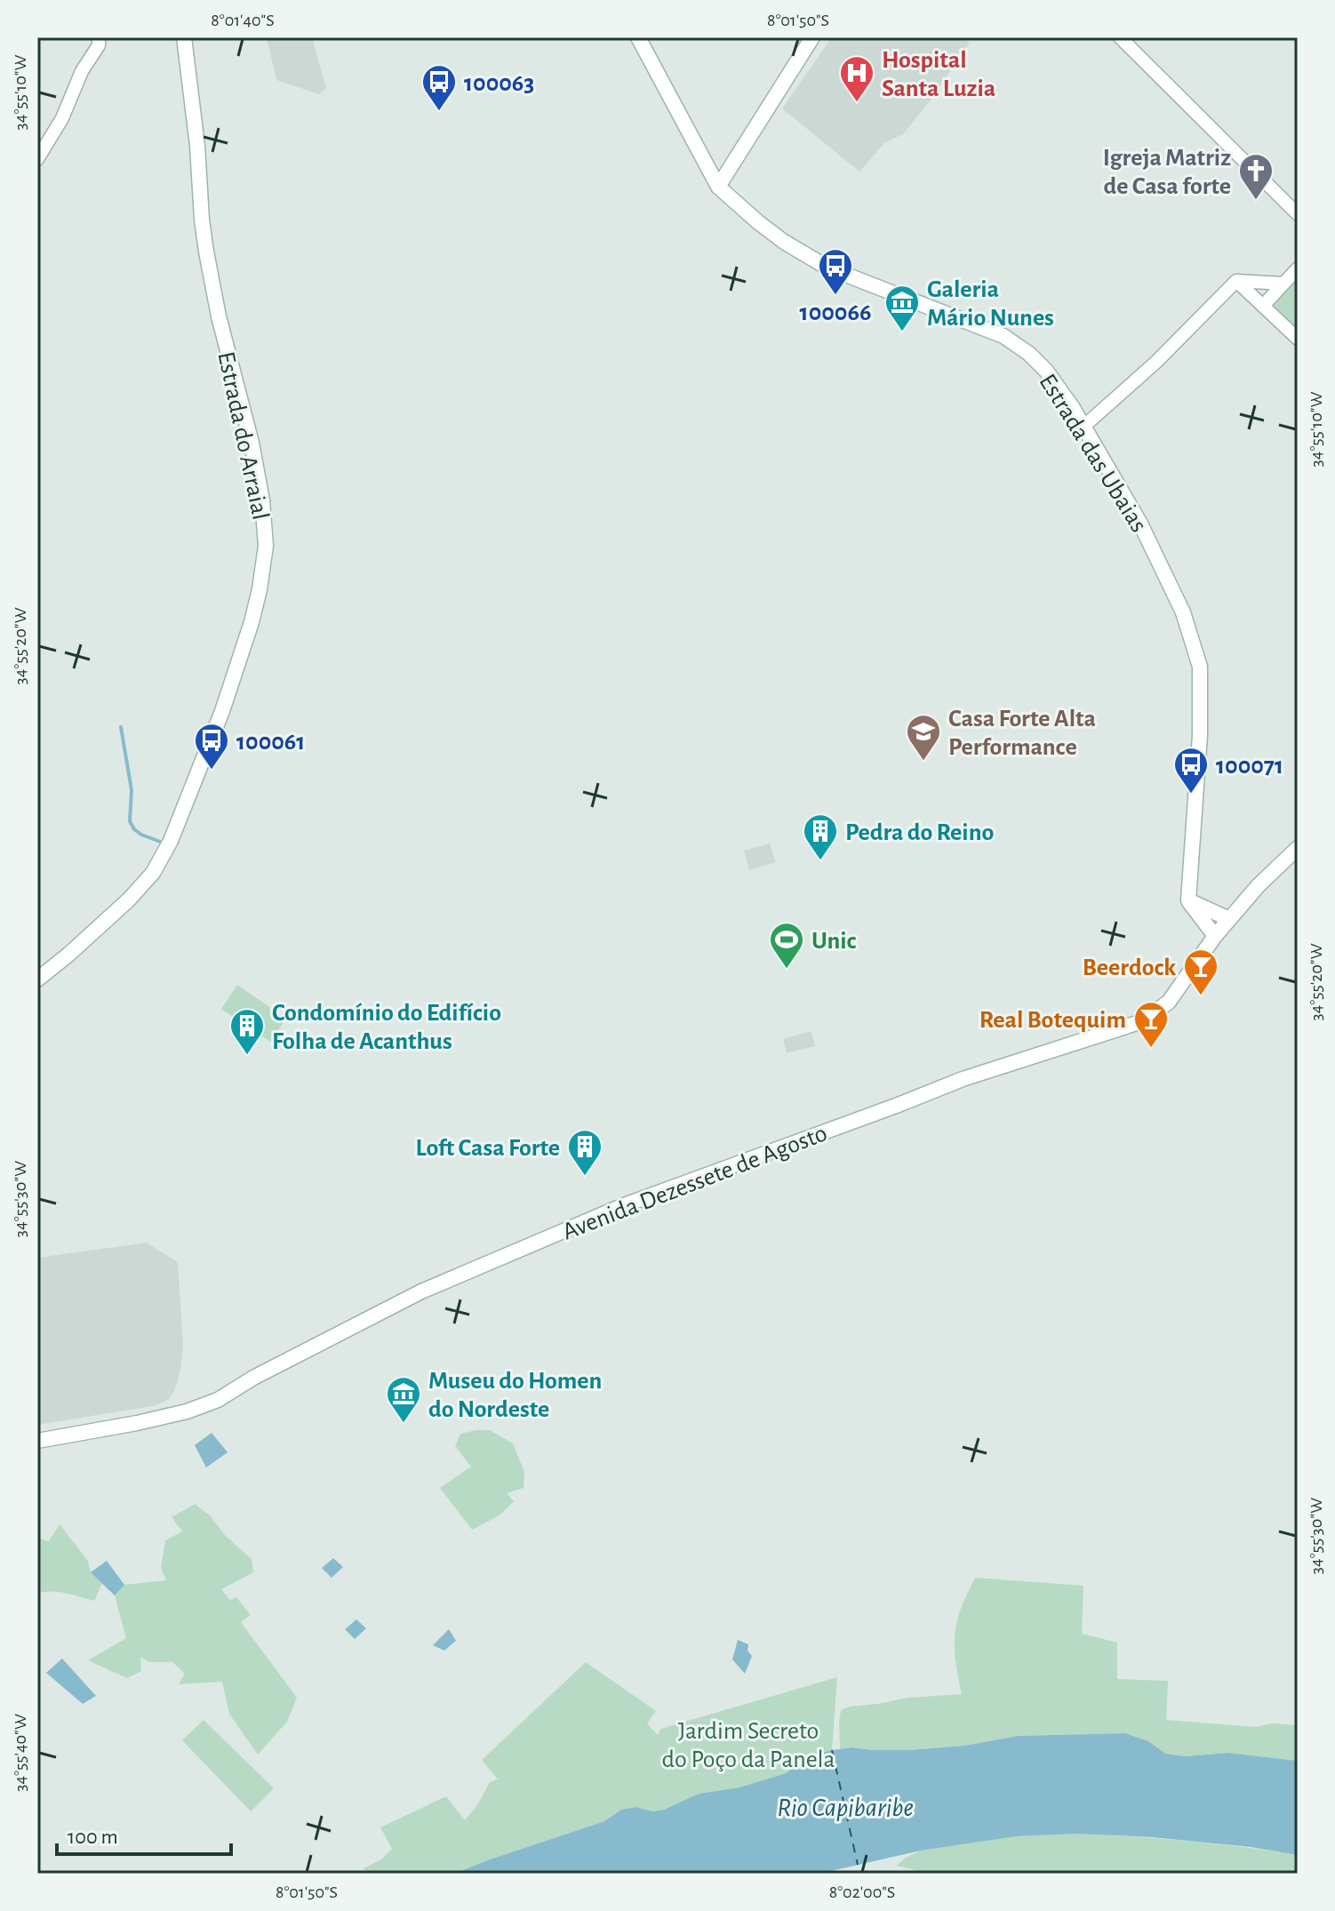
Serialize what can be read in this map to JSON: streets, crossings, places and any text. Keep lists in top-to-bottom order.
{
  "streets": {
    "main road": ["Estrada do Arraial", "Estrada das Ubaias", "Avenida Dezessete de Agosto"]
  },
  "water": ["Rio Capibaribe"],
  "parks": ["Jardim Secreto do Poço da Panela"],
  "places": {
    "hospital": ["Hospital Santa Luzia"],
    "bus stop": [
      "100063",
      "100066",
      "100061",
      "100071"
    ],
    "church": ["Igreja Matriz de Casa forte"],
    "museum": ["Galeria Mário Nunes", "Museu do Homen do Nordeste"],
    "school or university": ["Casa Forte Alta Performance"],
    "building": ["Pedra do Reino", "Condomínio do Edifício Folha de Acanthus", "Loft Casa Forte"],
    "sports": ["Unic"],
    "bar": ["Beerdock", "Real Botequim"]
  },
  "scale_bar": "100 m",
  "coordinates": [
    "8°01'40\"S",
    "8°01'50\"S",
    "34°55'10\"W",
    "34°55'20\"W",
    "34°55'30\"W",
    "34°55'40\"W",
    "8°02'00\"S"
  ]
}
